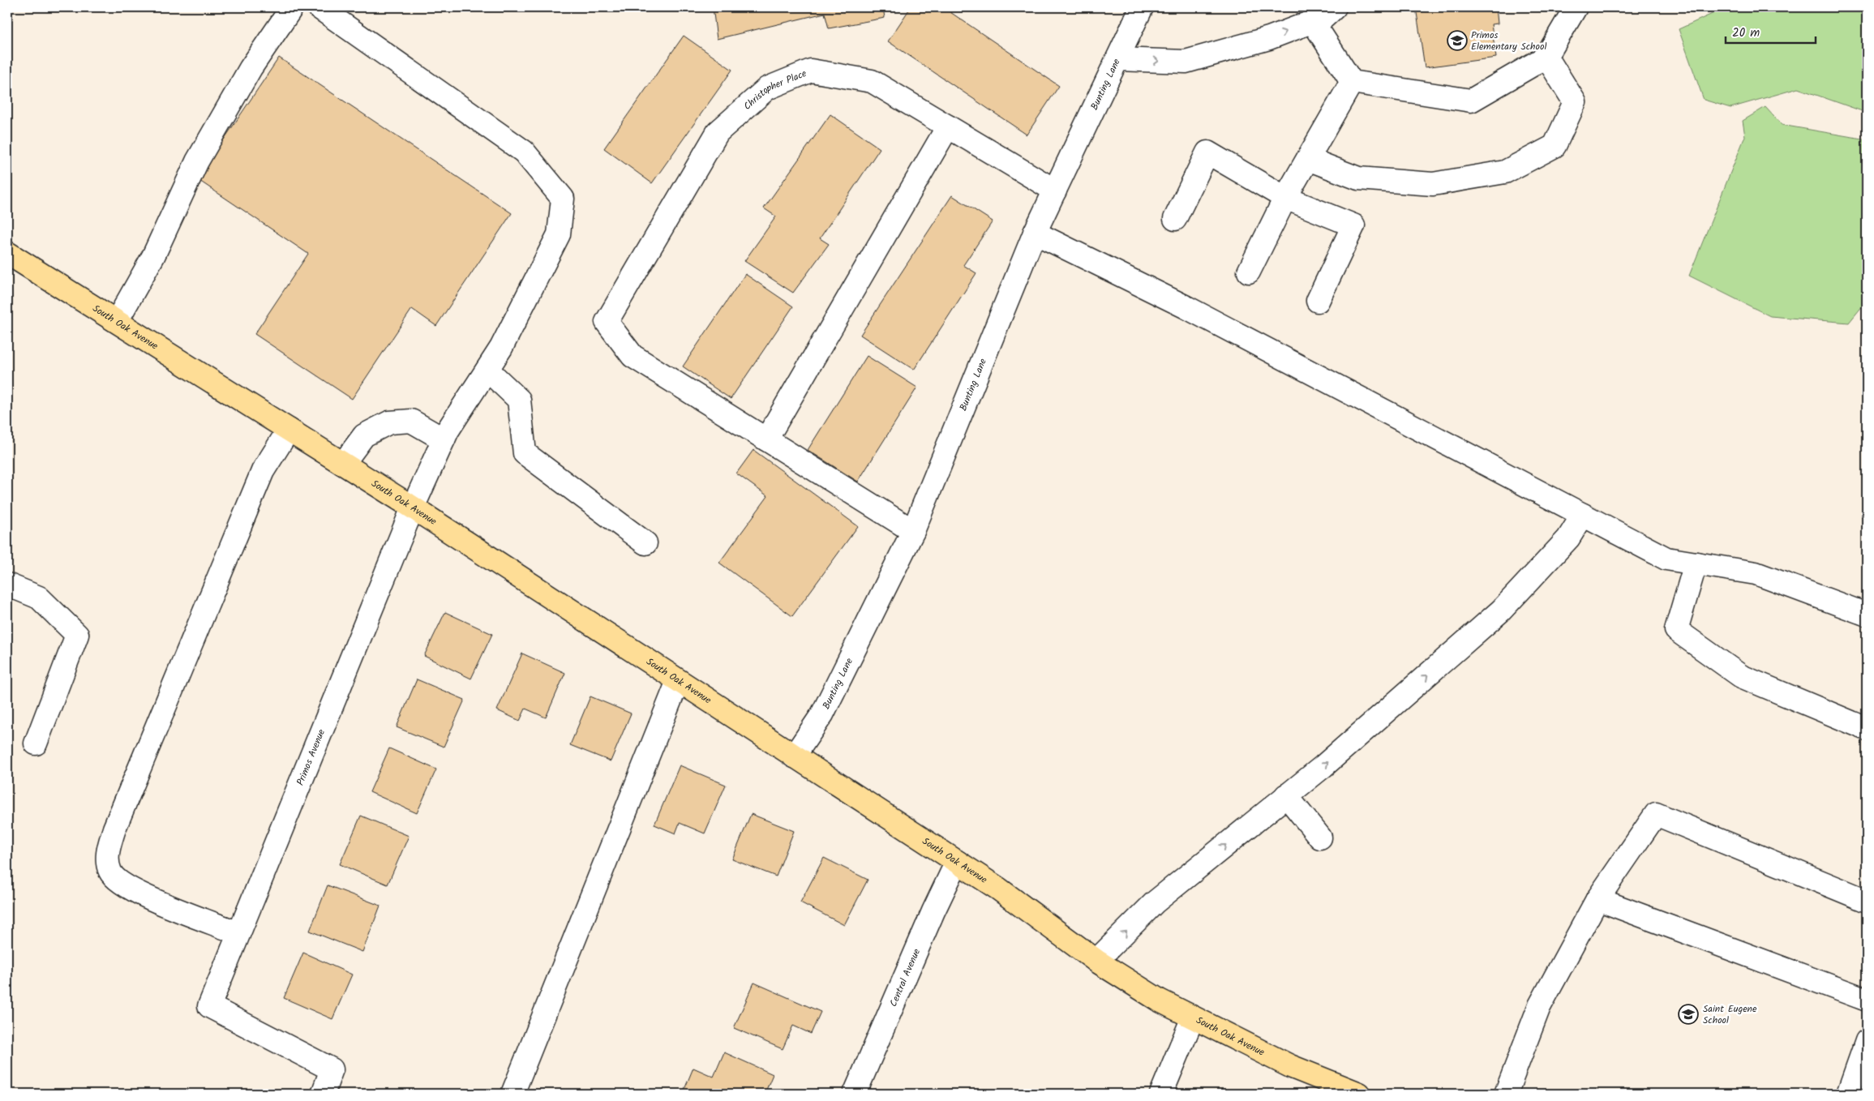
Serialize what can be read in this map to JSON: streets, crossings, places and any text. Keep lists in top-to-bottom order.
{
  "streets": {
    "main road": ["South Oak Avenue"],
    "street": [
      "Bunting Lane",
      "Christopher Place",
      "Primos Avenue",
      "Central Avenue"
    ]
  },
  "crossings": [
    ["Bunting Lane", "Christopher Place"],
    ["Bunting Lane", "South Oak Avenue"],
    ["South Oak Avenue", "Primos Avenue"],
    ["South Oak Avenue", "Central Avenue"]
  ],
  "places": {
    "school or university": ["Primos Elementary School", "Saint Eugene School"]
  },
  "scale_bar": "20 m"
}
